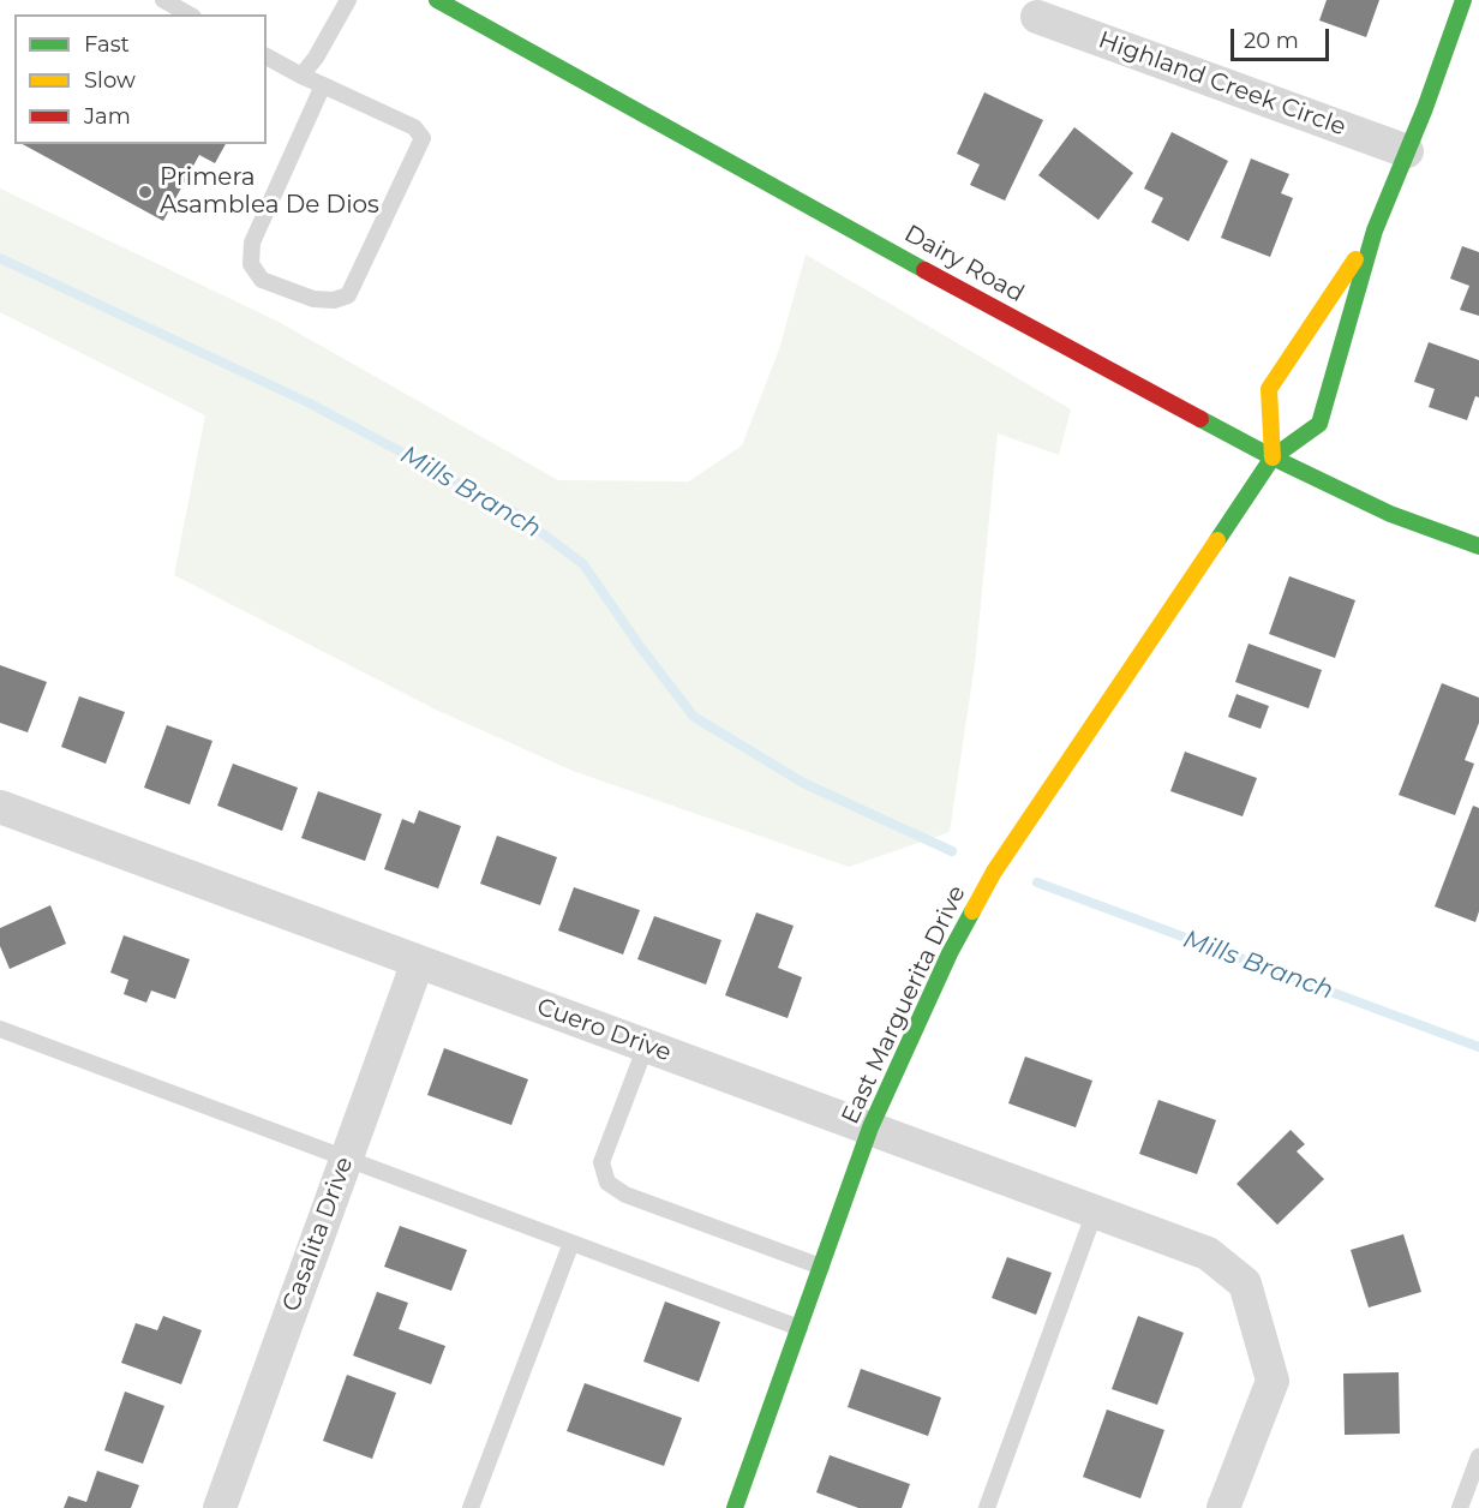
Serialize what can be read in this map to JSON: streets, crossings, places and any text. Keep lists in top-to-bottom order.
{
  "streets": {
    "street": [
      "Highland Creek Circle",
      "Dairy Road",
      "East Marguerita Drive",
      "Cuero Drive",
      "Casalita Drive"
    ]
  },
  "crossings": [
    ["Dairy Road", "East Marguerita Drive"],
    ["East Marguerita Drive", "Cuero Drive"],
    ["Cuero Drive", "Casalita Drive"]
  ],
  "water": ["Mills Branch"],
  "places": ["Primera Asamblea De Dios"],
  "legend": ["Fast", "Slow", "Jam"],
  "scale_bar": "20 m"
}
